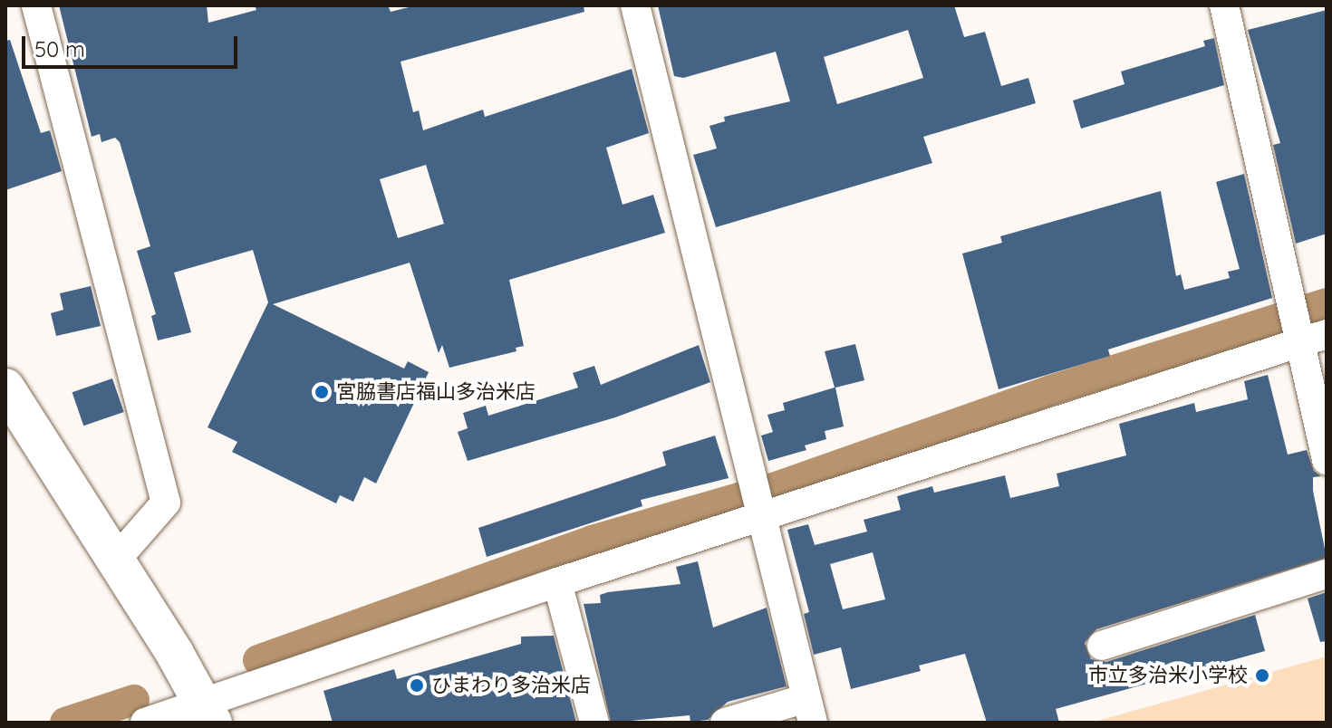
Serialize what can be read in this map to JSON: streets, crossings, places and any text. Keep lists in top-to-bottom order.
{
  "places": ["宮脇書店福山多治米店", "市立多治米小学校", "ひまわり多治米店"],
  "scale_bar": "50 m"
}
